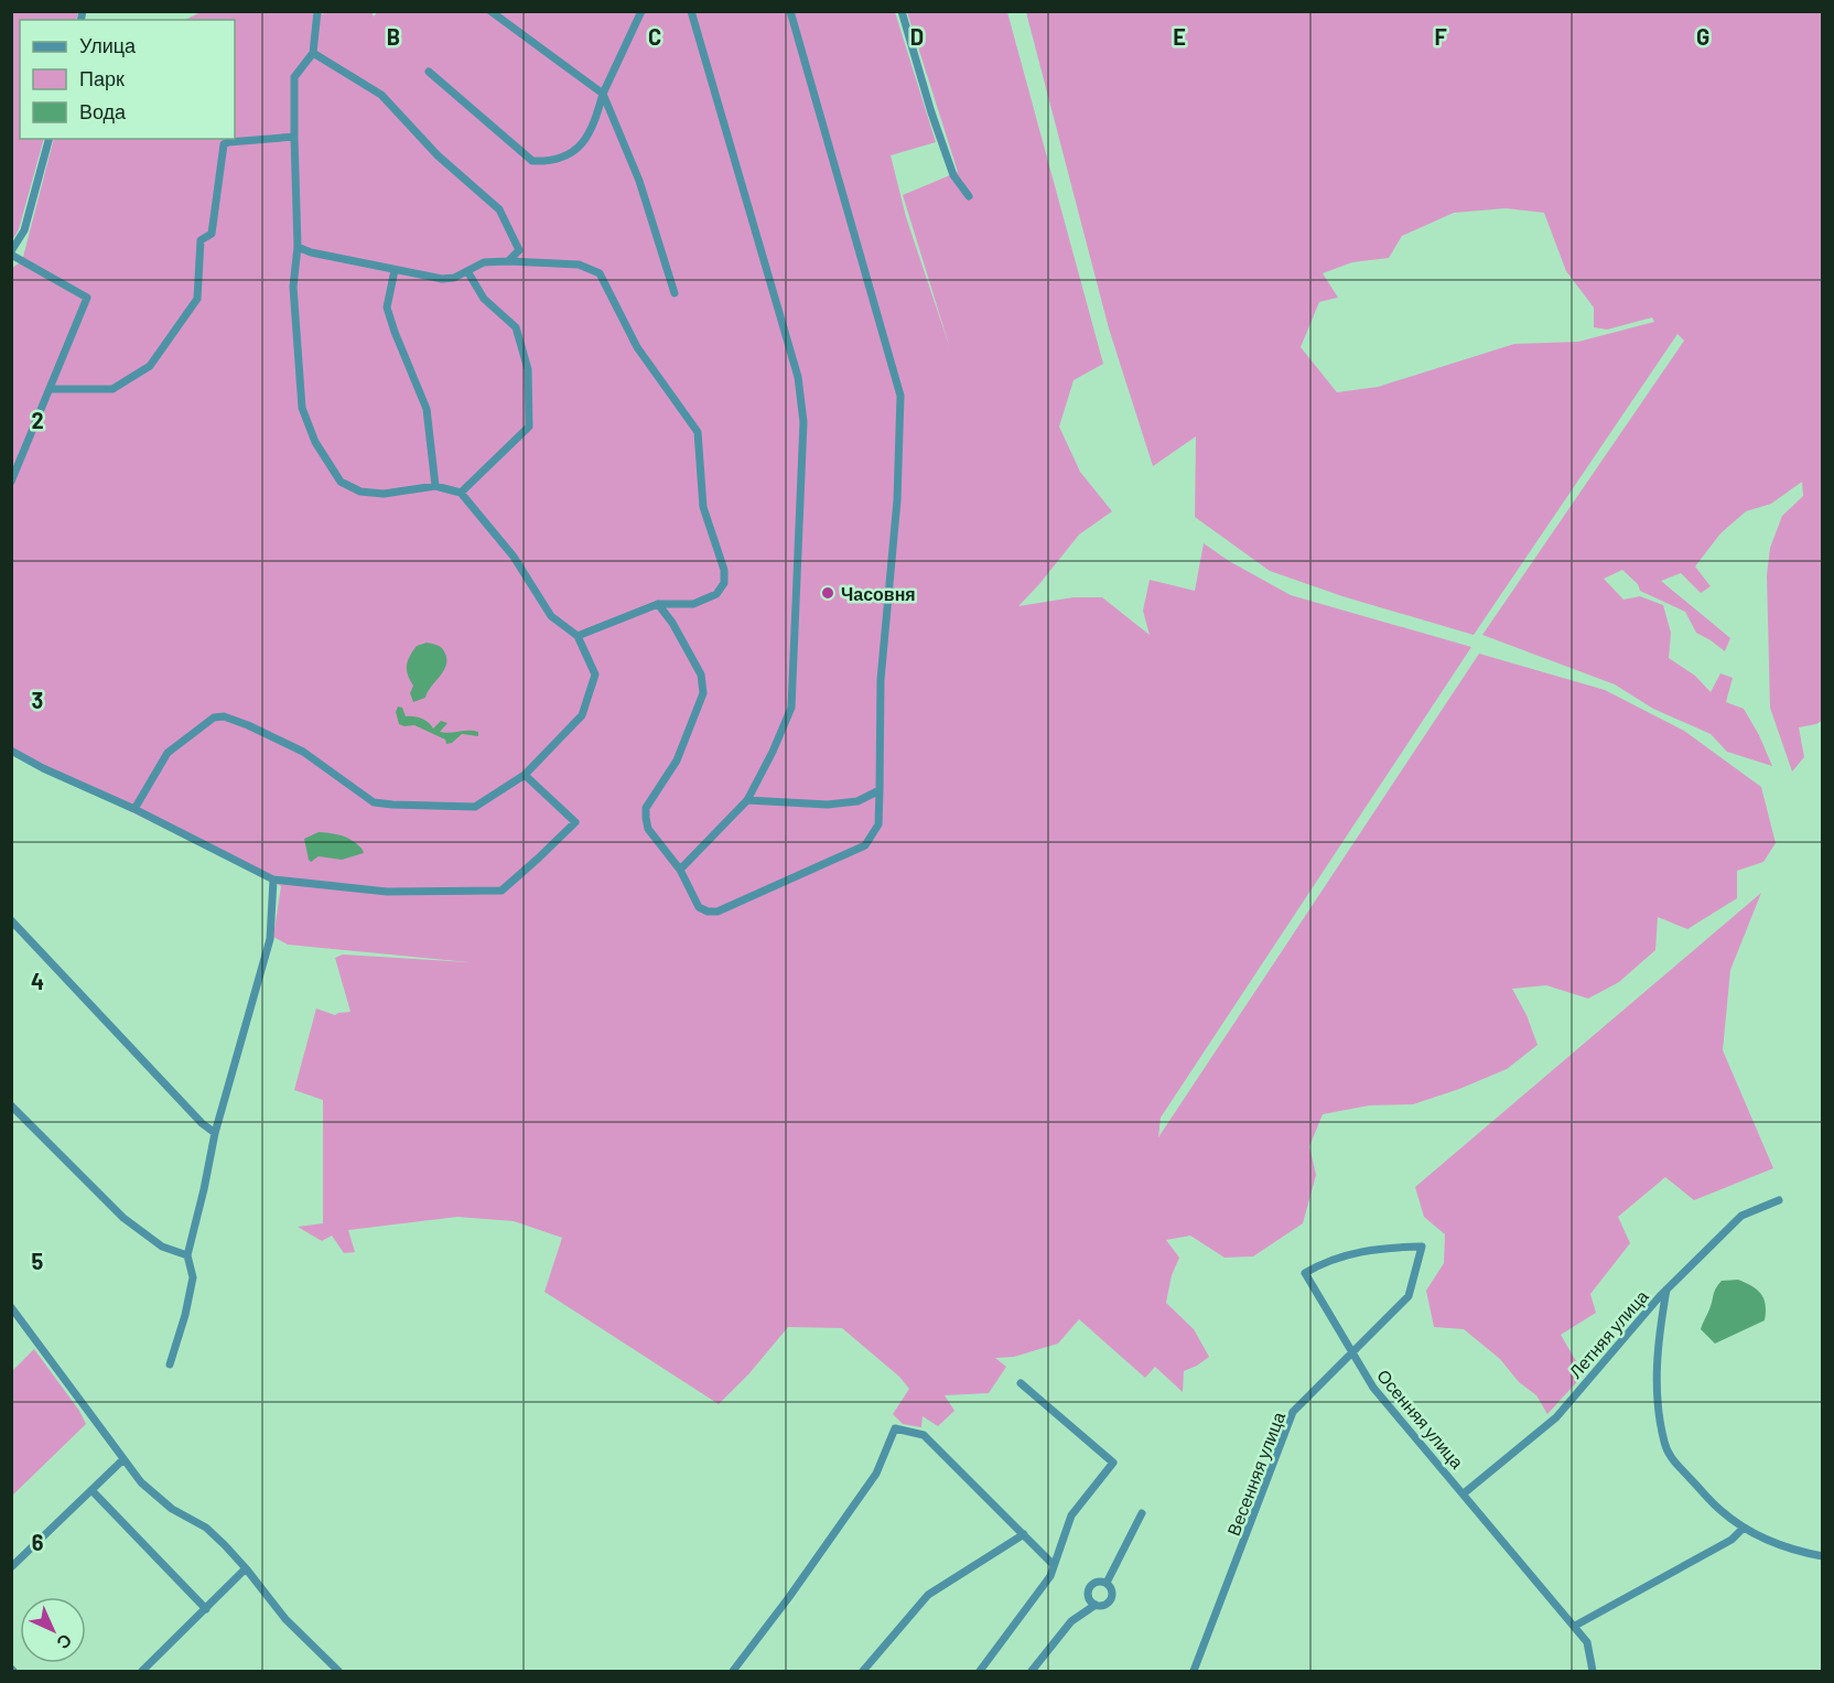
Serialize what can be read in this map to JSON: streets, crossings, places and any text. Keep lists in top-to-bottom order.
{
  "streets": {
    "street": ["Летняя улица", "Осенняя улица", "Весенняя улица"]
  },
  "crossings": [
    ["Летняя улица", "Осенняя улица"],
    ["Осенняя улица", "Весенняя улица"]
  ],
  "places": ["Часовня"],
  "legend": ["Улица", "Парк", "Вода"],
  "north": "bottom right",
  "grid": {
    "columns": [
      "B",
      "C",
      "D",
      "E",
      "F",
      "G"
    ],
    "rows": [
      "2",
      "3",
      "4",
      "5",
      "6"
    ]
  }
}
